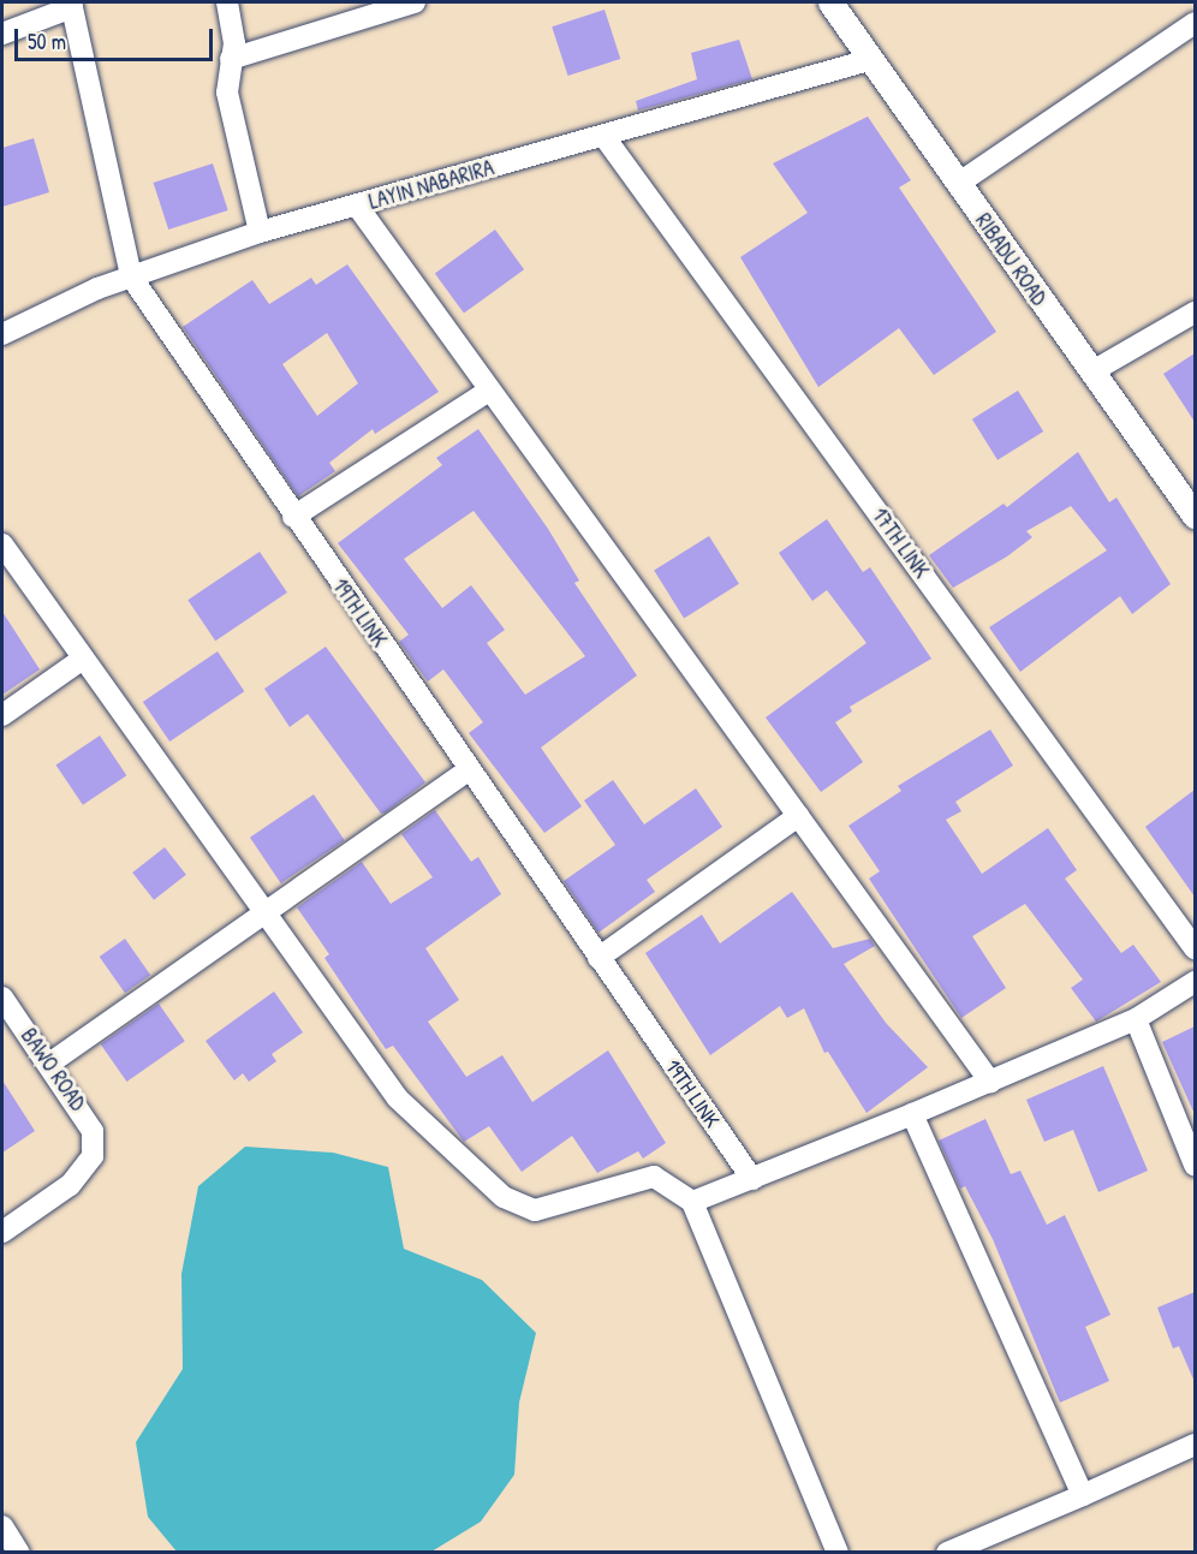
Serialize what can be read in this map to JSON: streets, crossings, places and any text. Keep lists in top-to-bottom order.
{
  "streets": {
    "street": [
      "LAYIN NABARIRA",
      "RIBADU ROAD",
      "17TH LINK",
      "19TH LINK",
      "BAWO ROAD"
    ]
  },
  "crossings": [
    ["LAYIN NABARIRA", "RIBADU ROAD"],
    ["LAYIN NABARIRA", "17TH LINK"],
    ["LAYIN NABARIRA", "19TH LINK"]
  ],
  "scale_bar": "50 m"
}
